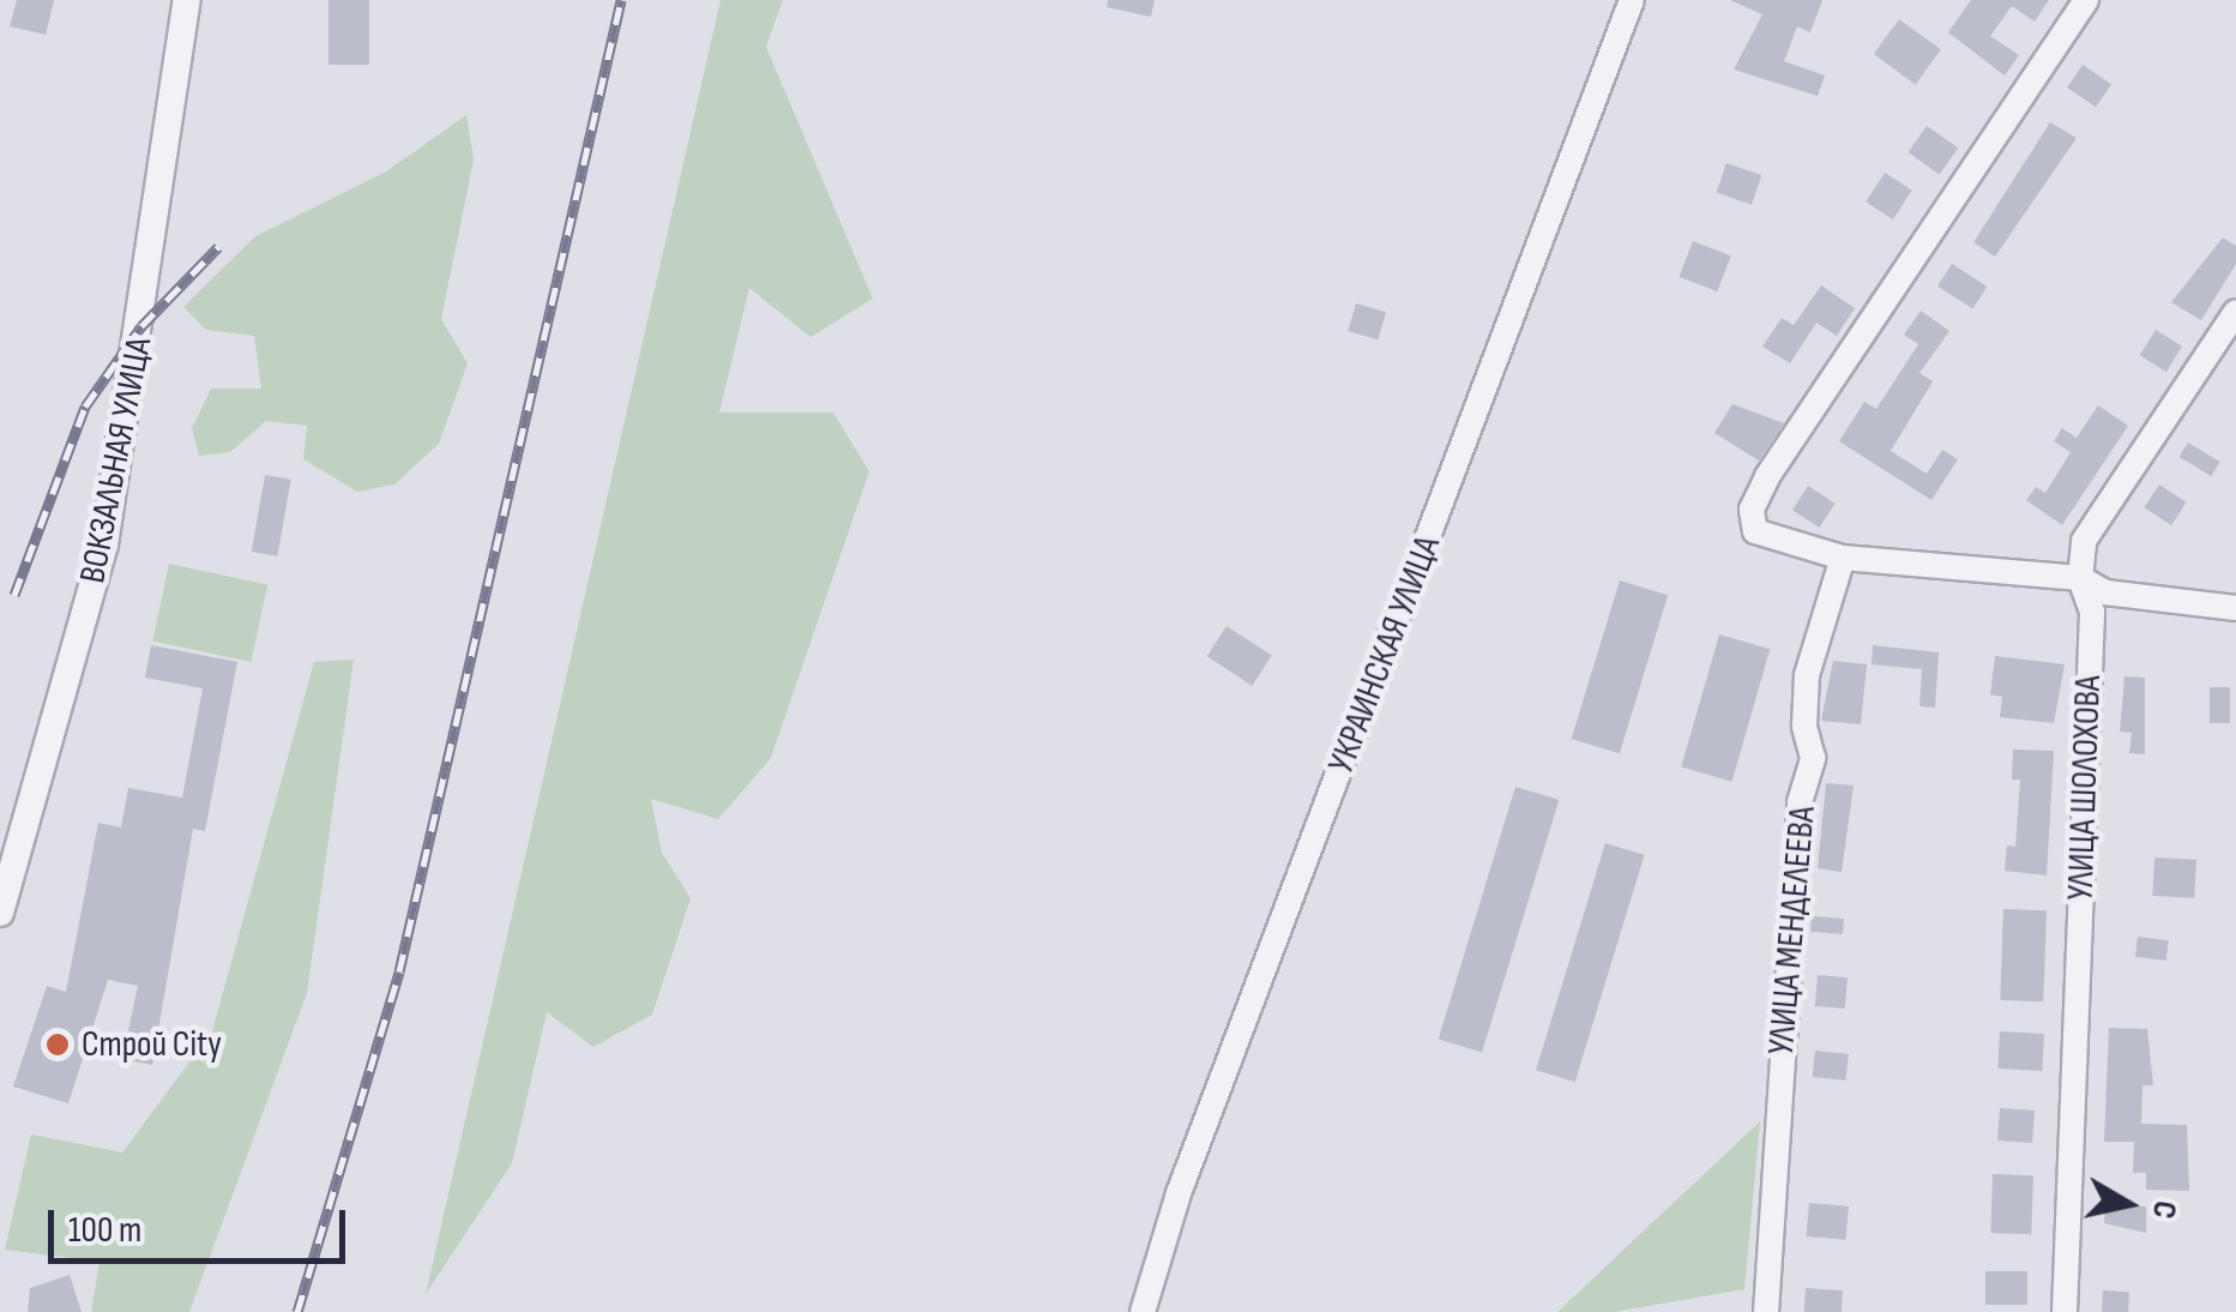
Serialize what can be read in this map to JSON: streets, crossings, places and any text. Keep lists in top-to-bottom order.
{
  "streets": {
    "street": [
      "ВОКЗАЛЬНАЯ УЛИЦА",
      "УКРАИНСКАЯ УЛИЦА",
      "УЛИЦА ШОЛОХОВА",
      "УЛИЦА МЕНДЕЛЕЕВА"
    ]
  },
  "places": ["Строй City"],
  "scale_bar": "100 m",
  "north": "right"
}
